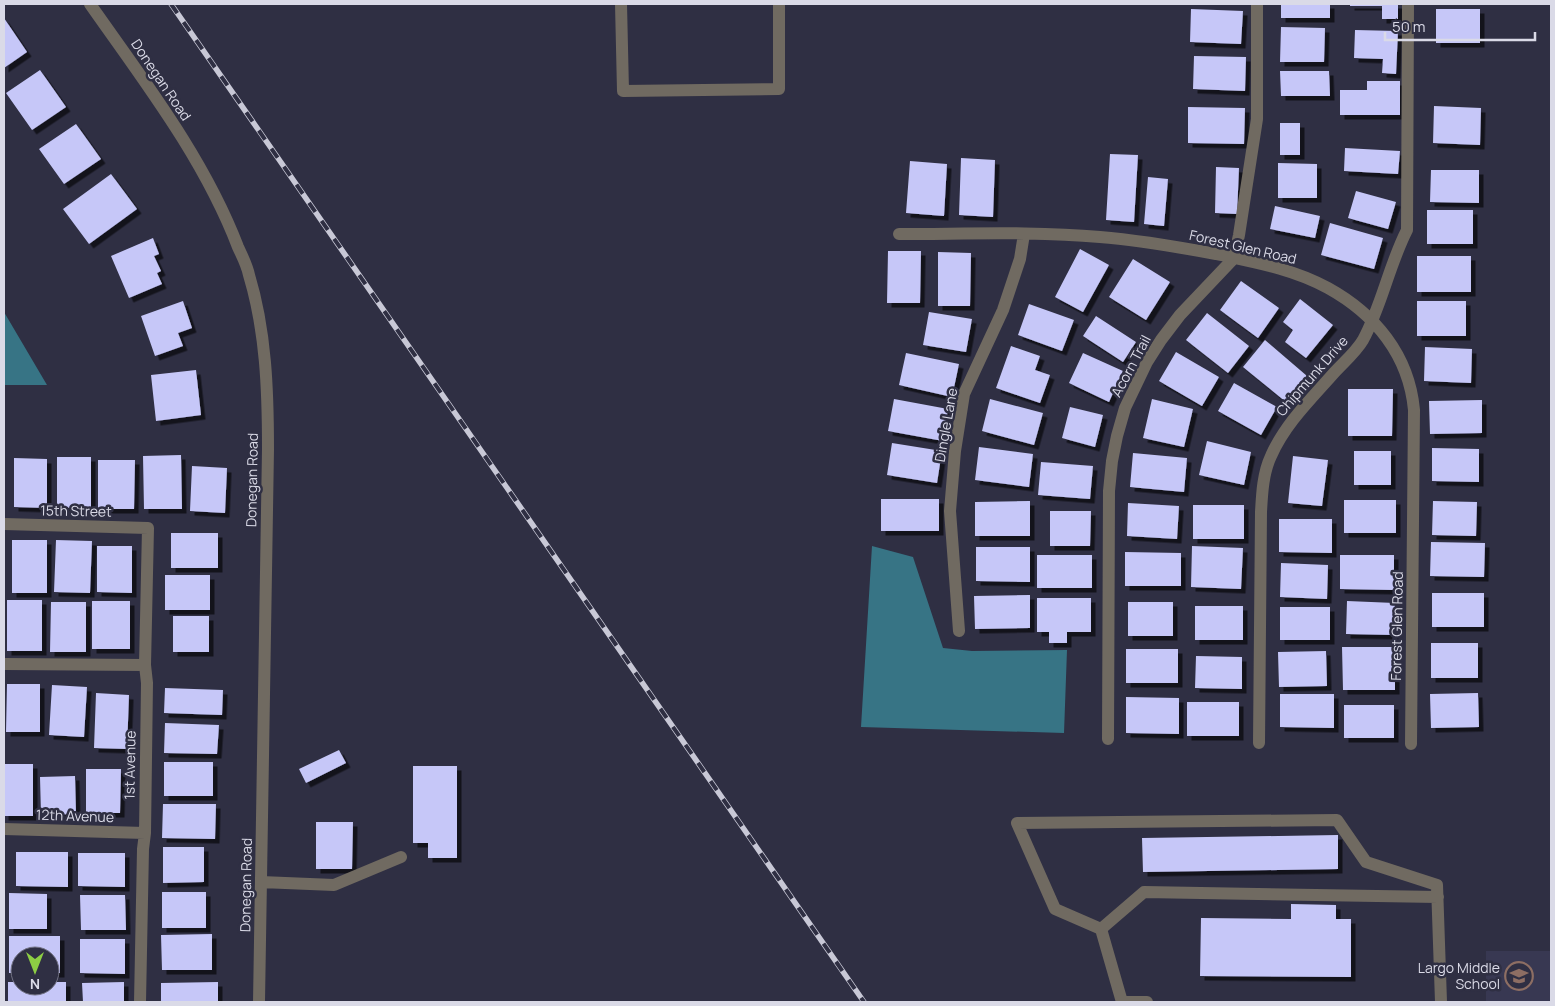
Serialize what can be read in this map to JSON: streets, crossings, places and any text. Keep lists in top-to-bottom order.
{
  "streets": {
    "street": [
      "Donegan Road",
      "Forest Glen Road",
      "Acorn Trail",
      "Chipmunk Drive",
      "Dingle Lane",
      "15th Street",
      "1st Avenue",
      "12th Avenue"
    ]
  },
  "crossings": [
    ["Forest Glen Road", "Acorn Trail"],
    ["Forest Glen Road", "Chipmunk Drive"],
    ["Forest Glen Road", "Dingle Lane"],
    ["15th Street", "1st Avenue"],
    ["1st Avenue", "12th Avenue"]
  ],
  "places": {
    "school or university": ["Largo Middle School"]
  },
  "scale_bar": "50 m",
  "north": "bottom"
}
